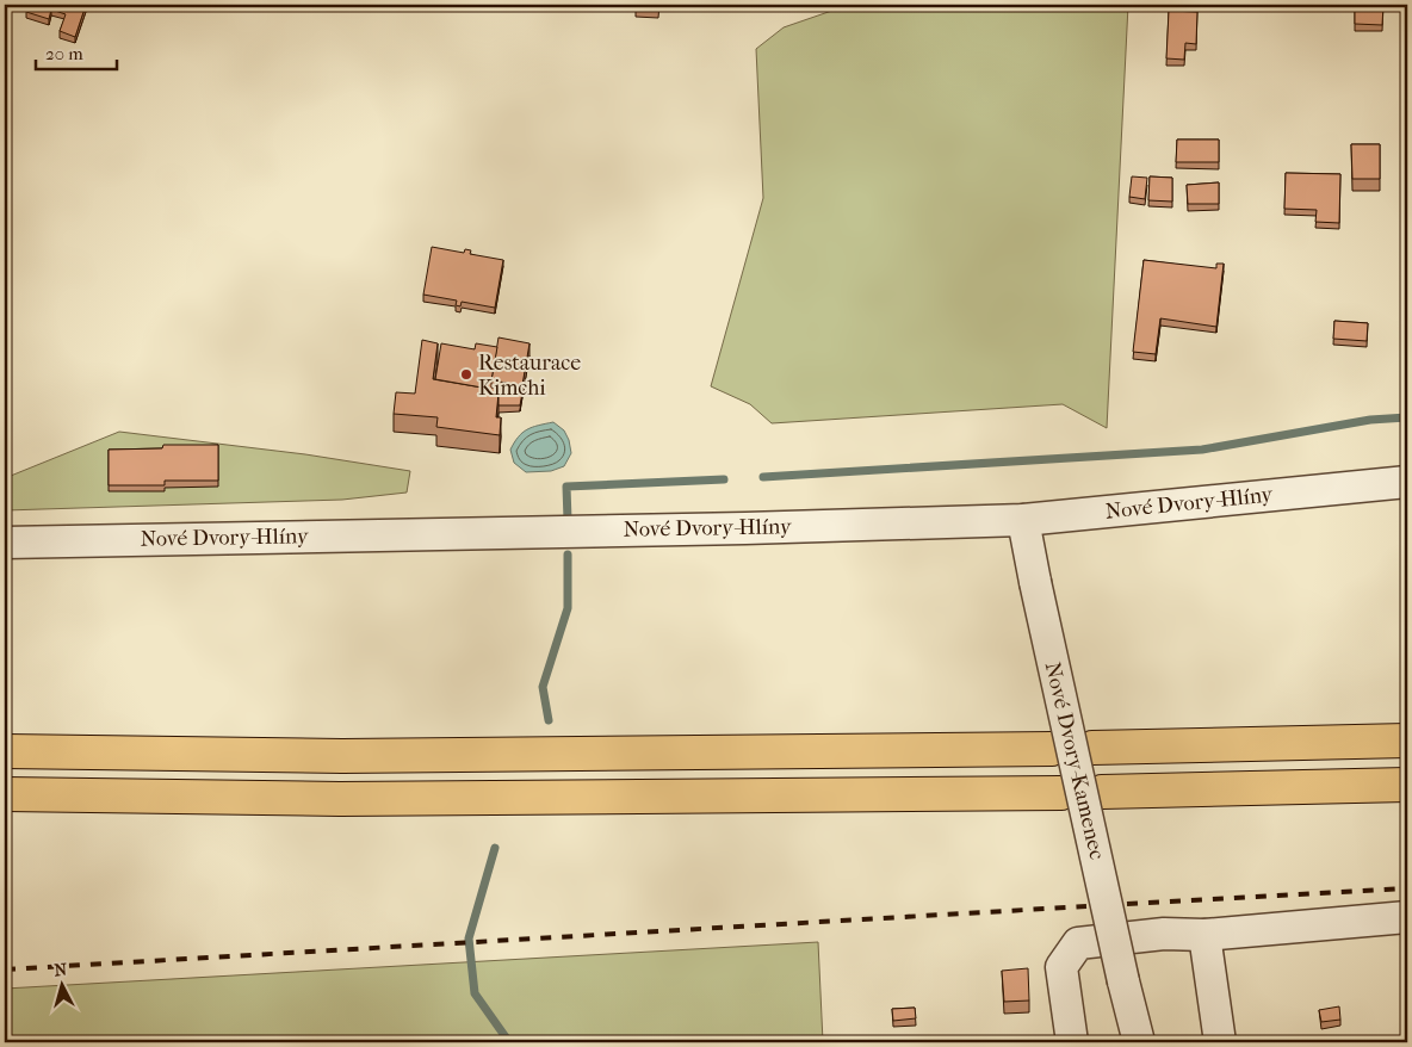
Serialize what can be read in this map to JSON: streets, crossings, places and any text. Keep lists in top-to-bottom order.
{
  "streets": {
    "street": ["Nové Dvory-Hlíny", "Nové Dvory-Kamenec"]
  },
  "crossings": [
    ["Nové Dvory-Hlíny", "Nové Dvory-Kamenec"]
  ],
  "places": ["Restaurace Kimchi"],
  "scale_bar": "20 m",
  "north": "top"
}
